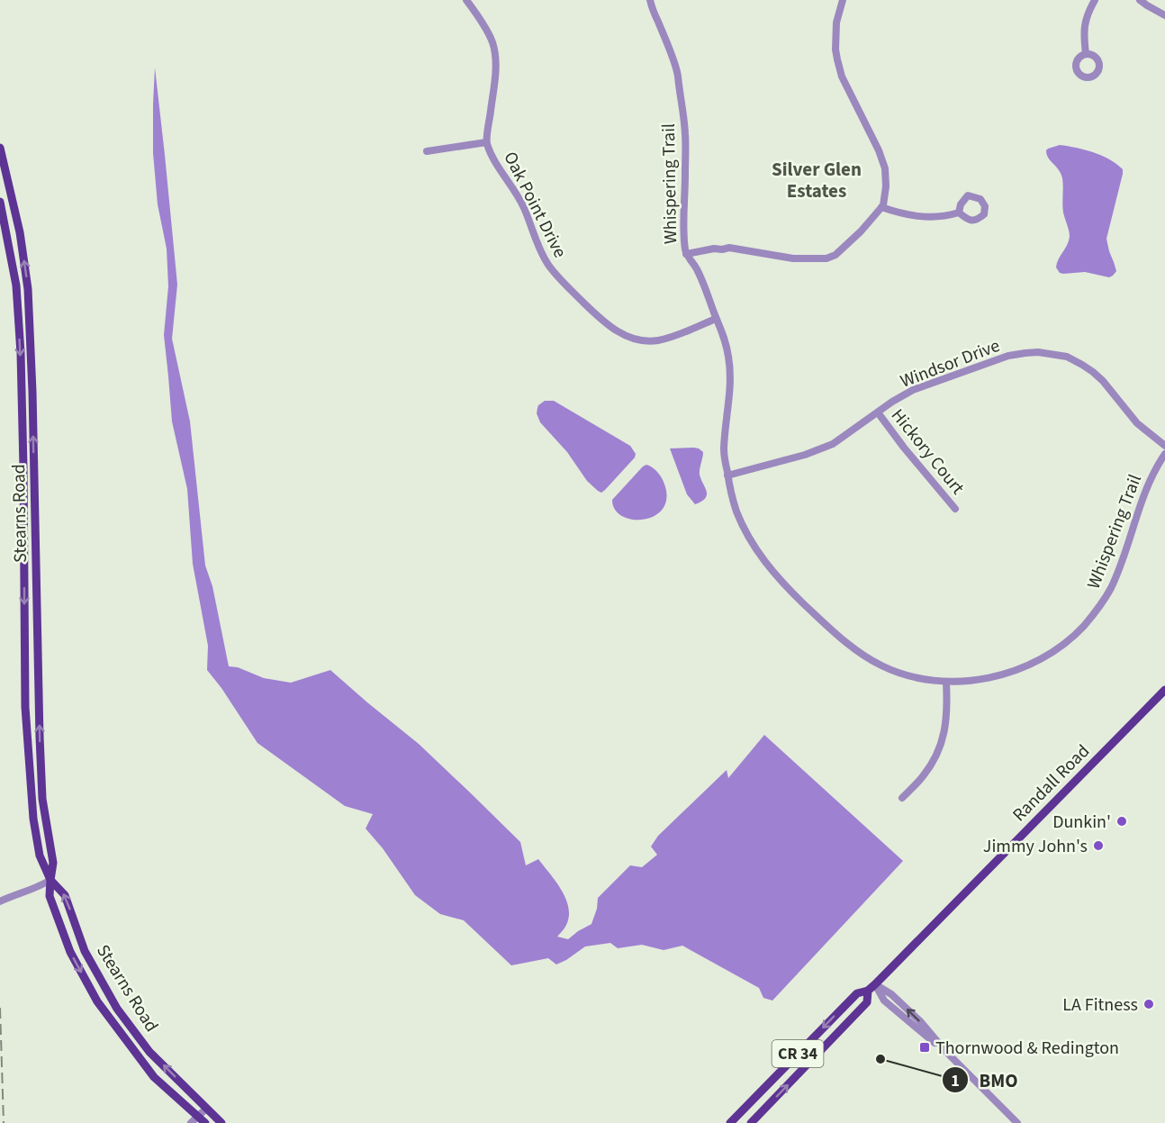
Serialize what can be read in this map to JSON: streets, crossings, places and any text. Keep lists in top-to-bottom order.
{
  "streets": {
    "main road": ["Stearns Road", "Randall Road", "CR 34"],
    "street": [
      "Whispering Trail",
      "Oak Point Drive",
      "Windsor Drive",
      "Hickory Court"
    ]
  },
  "crossings": [
    ["Whispering Trail", "Oak Point Drive"],
    ["Whispering Trail", "Windsor Drive"],
    ["Windsor Drive", "Hickory Court"]
  ],
  "districts": ["Silver Glen Estates"],
  "places": {
    "other": [
      "Dunkin'",
      "Jimmy John's",
      "LA Fitness",
      "BMO"
    ],
    "transit": ["Thornwood & Redington"]
  }
}
